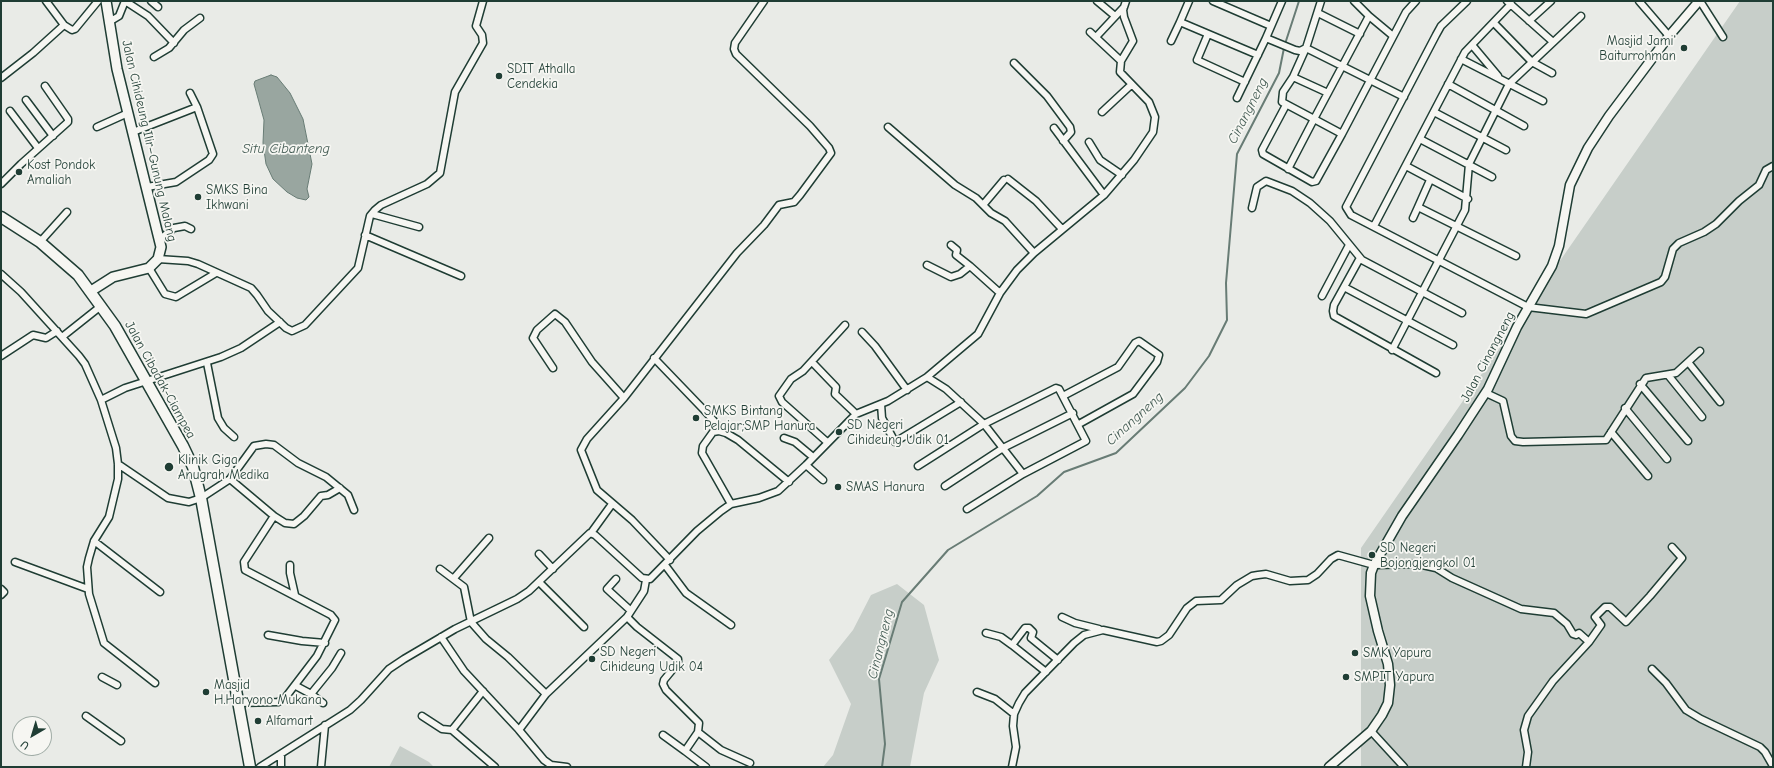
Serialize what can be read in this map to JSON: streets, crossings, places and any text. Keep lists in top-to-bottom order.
{
  "streets": {
    "highway": ["Jalan Cibadak-Ciampea"],
    "main road": ["Jalan Cihideung Ilir–Gunung Malang"],
    "street": ["Jalan Cinangneng"]
  },
  "water": ["Cinangneng", "Situ Cibanteng"],
  "places": [
    "Masjid Jami' Baiturrohman",
    "SDIT Athalla Cendekia",
    "Kost Pondok Amaliah",
    "SMKS Bina Ikhwani",
    "SMKS Bintang Pelajar;SMP Hanura",
    "SD Negeri Cihideung Udik 01",
    "Klinik Giga Anugrah Medika",
    "SMAS Hanura",
    "SD Negeri Bojongjengkol 01",
    "SMK Yapura",
    "SD Negeri Cihideung Udik 04",
    "SMPIT Yapura",
    "Masjid H.Haryono Mukana",
    "Alfamart"
  ],
  "north": "bottom left"
}
